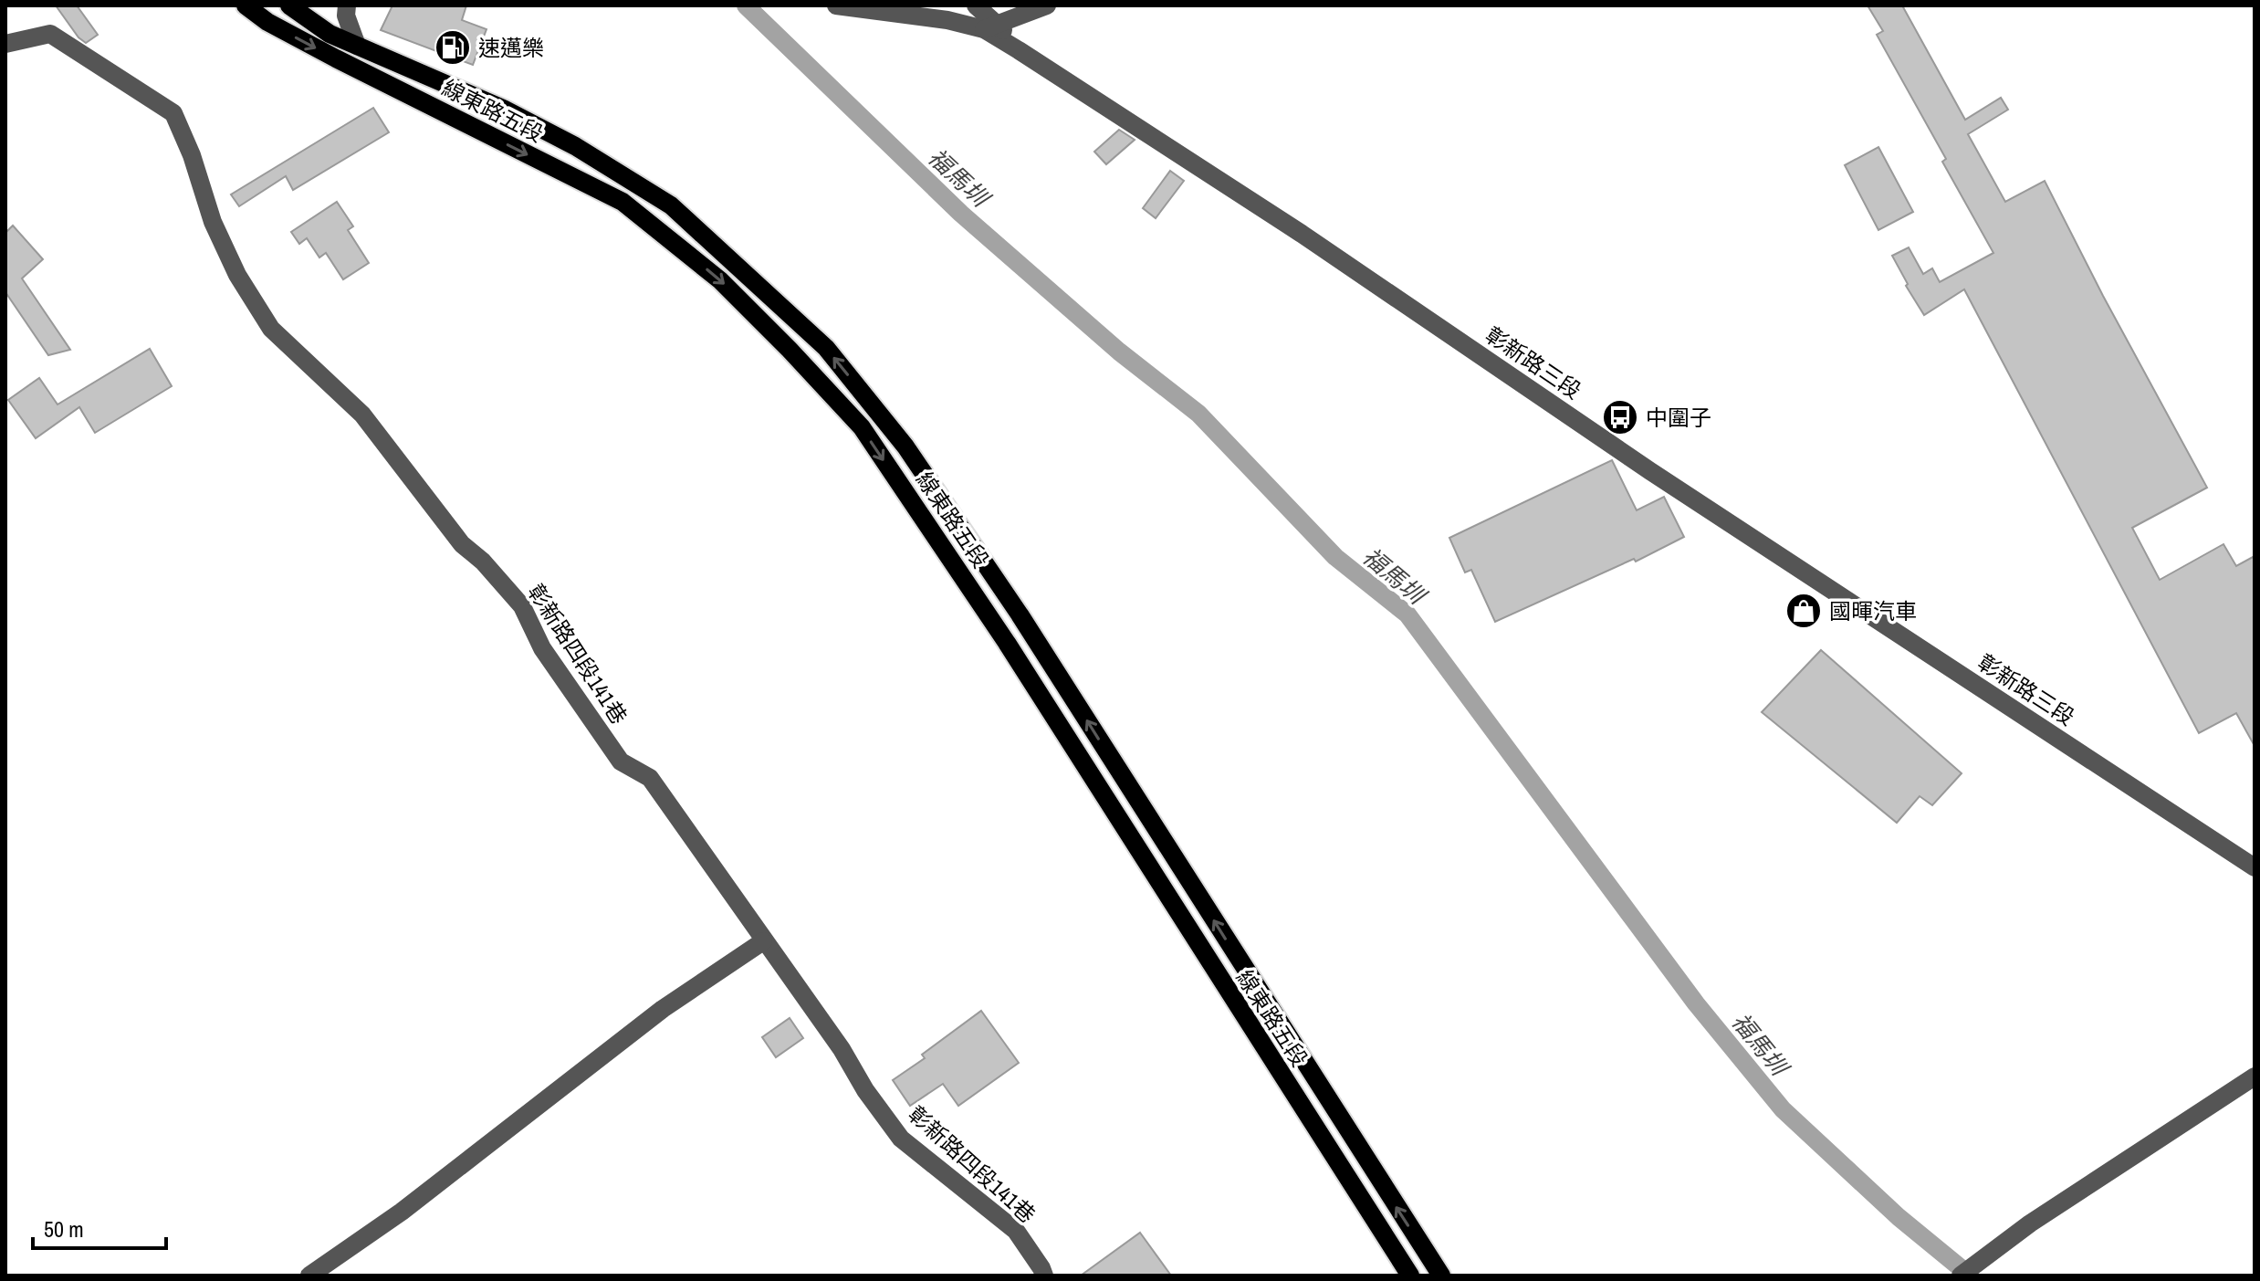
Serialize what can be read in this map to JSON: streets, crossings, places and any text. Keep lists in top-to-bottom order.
{
  "streets": {
    "main road": ["線東路五段"],
    "street": ["彰新路三段", "彰新路四段141巷"]
  },
  "water": ["福馬圳"],
  "places": {
    "fuel station": ["速邁樂"],
    "bus stop": ["中圍子"],
    "shop": ["國暉汽車"]
  },
  "scale_bar": "50 m"
}
